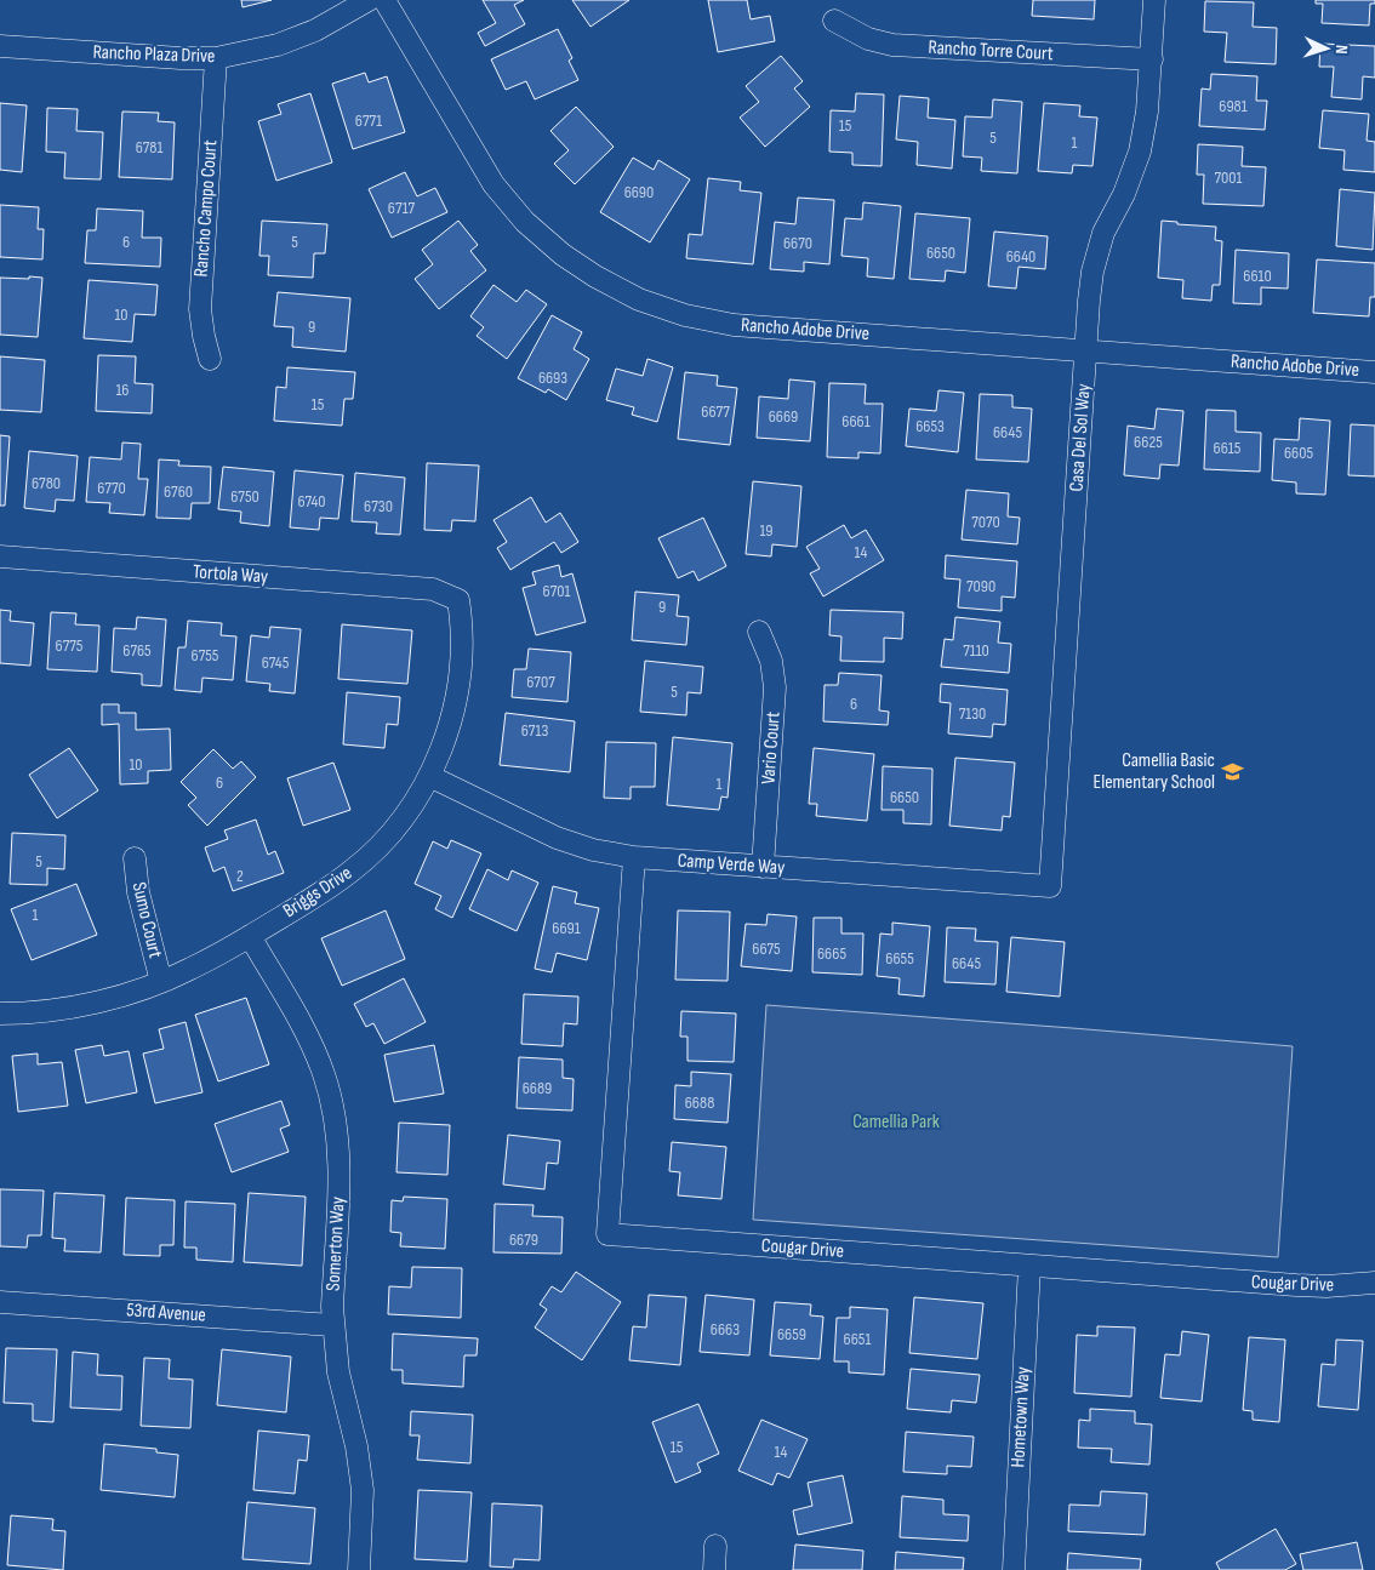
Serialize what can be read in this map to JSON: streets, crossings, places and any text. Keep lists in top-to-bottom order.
{
  "streets": {
    "street": [
      "Rancho Torre Court",
      "Rancho Plaza Drive",
      "Rancho Campo Court",
      "Rancho Adobe Drive",
      "Casa Del Sol Way",
      "Tortola Way",
      "Vario Court",
      "Camp Verde Way",
      "Briggs Drive",
      "Sumo Court",
      "Somerton Way",
      "Cougar Drive",
      "53rd Avenue",
      "Hometown Way"
    ]
  },
  "crossings": [
    ["Rancho Torre Court", "Casa Del Sol Way"],
    ["Rancho Plaza Drive", "Rancho Campo Court"],
    ["Rancho Adobe Drive", "Casa Del Sol Way"],
    ["Casa Del Sol Way", "Camp Verde Way"],
    ["Tortola Way", "Briggs Drive"],
    ["Vario Court", "Camp Verde Way"],
    ["Camp Verde Way", "Briggs Drive"],
    ["Camp Verde Way", "Cougar Drive"],
    ["Briggs Drive", "Sumo Court"],
    ["Briggs Drive", "Somerton Way"],
    ["Somerton Way", "53rd Avenue"],
    ["Cougar Drive", "Hometown Way"]
  ],
  "parks": ["Camellia Park"],
  "places": {
    "school or university": ["Camellia Basic Elementary School"]
  },
  "house_numbers": [
    "6981",
    "6771",
    "15",
    "5",
    "1",
    "6781",
    "7001",
    "6690",
    "6717",
    "6",
    "5",
    "6670",
    "6650",
    "6640",
    "6610",
    "10",
    "9",
    "6693",
    "16",
    "15",
    "6677",
    "6669",
    "6661",
    "6653",
    "6645",
    "6625",
    "6615",
    "6605",
    "6780",
    "6770",
    "6760",
    "6750",
    "6740",
    "6730",
    "7070",
    "19",
    "14",
    "7090",
    "6701",
    "9",
    "6775",
    "6765",
    "7110",
    "6755",
    "6745",
    "6707",
    "5",
    "6",
    "7130",
    "6713",
    "10",
    "6",
    "1",
    "6650",
    "5",
    "2",
    "1",
    "6691",
    "6675",
    "6665",
    "6655",
    "6645",
    "6689",
    "6688",
    "6679",
    "6663",
    "6659",
    "6651",
    "15",
    "14"
  ],
  "north": "right"
}
